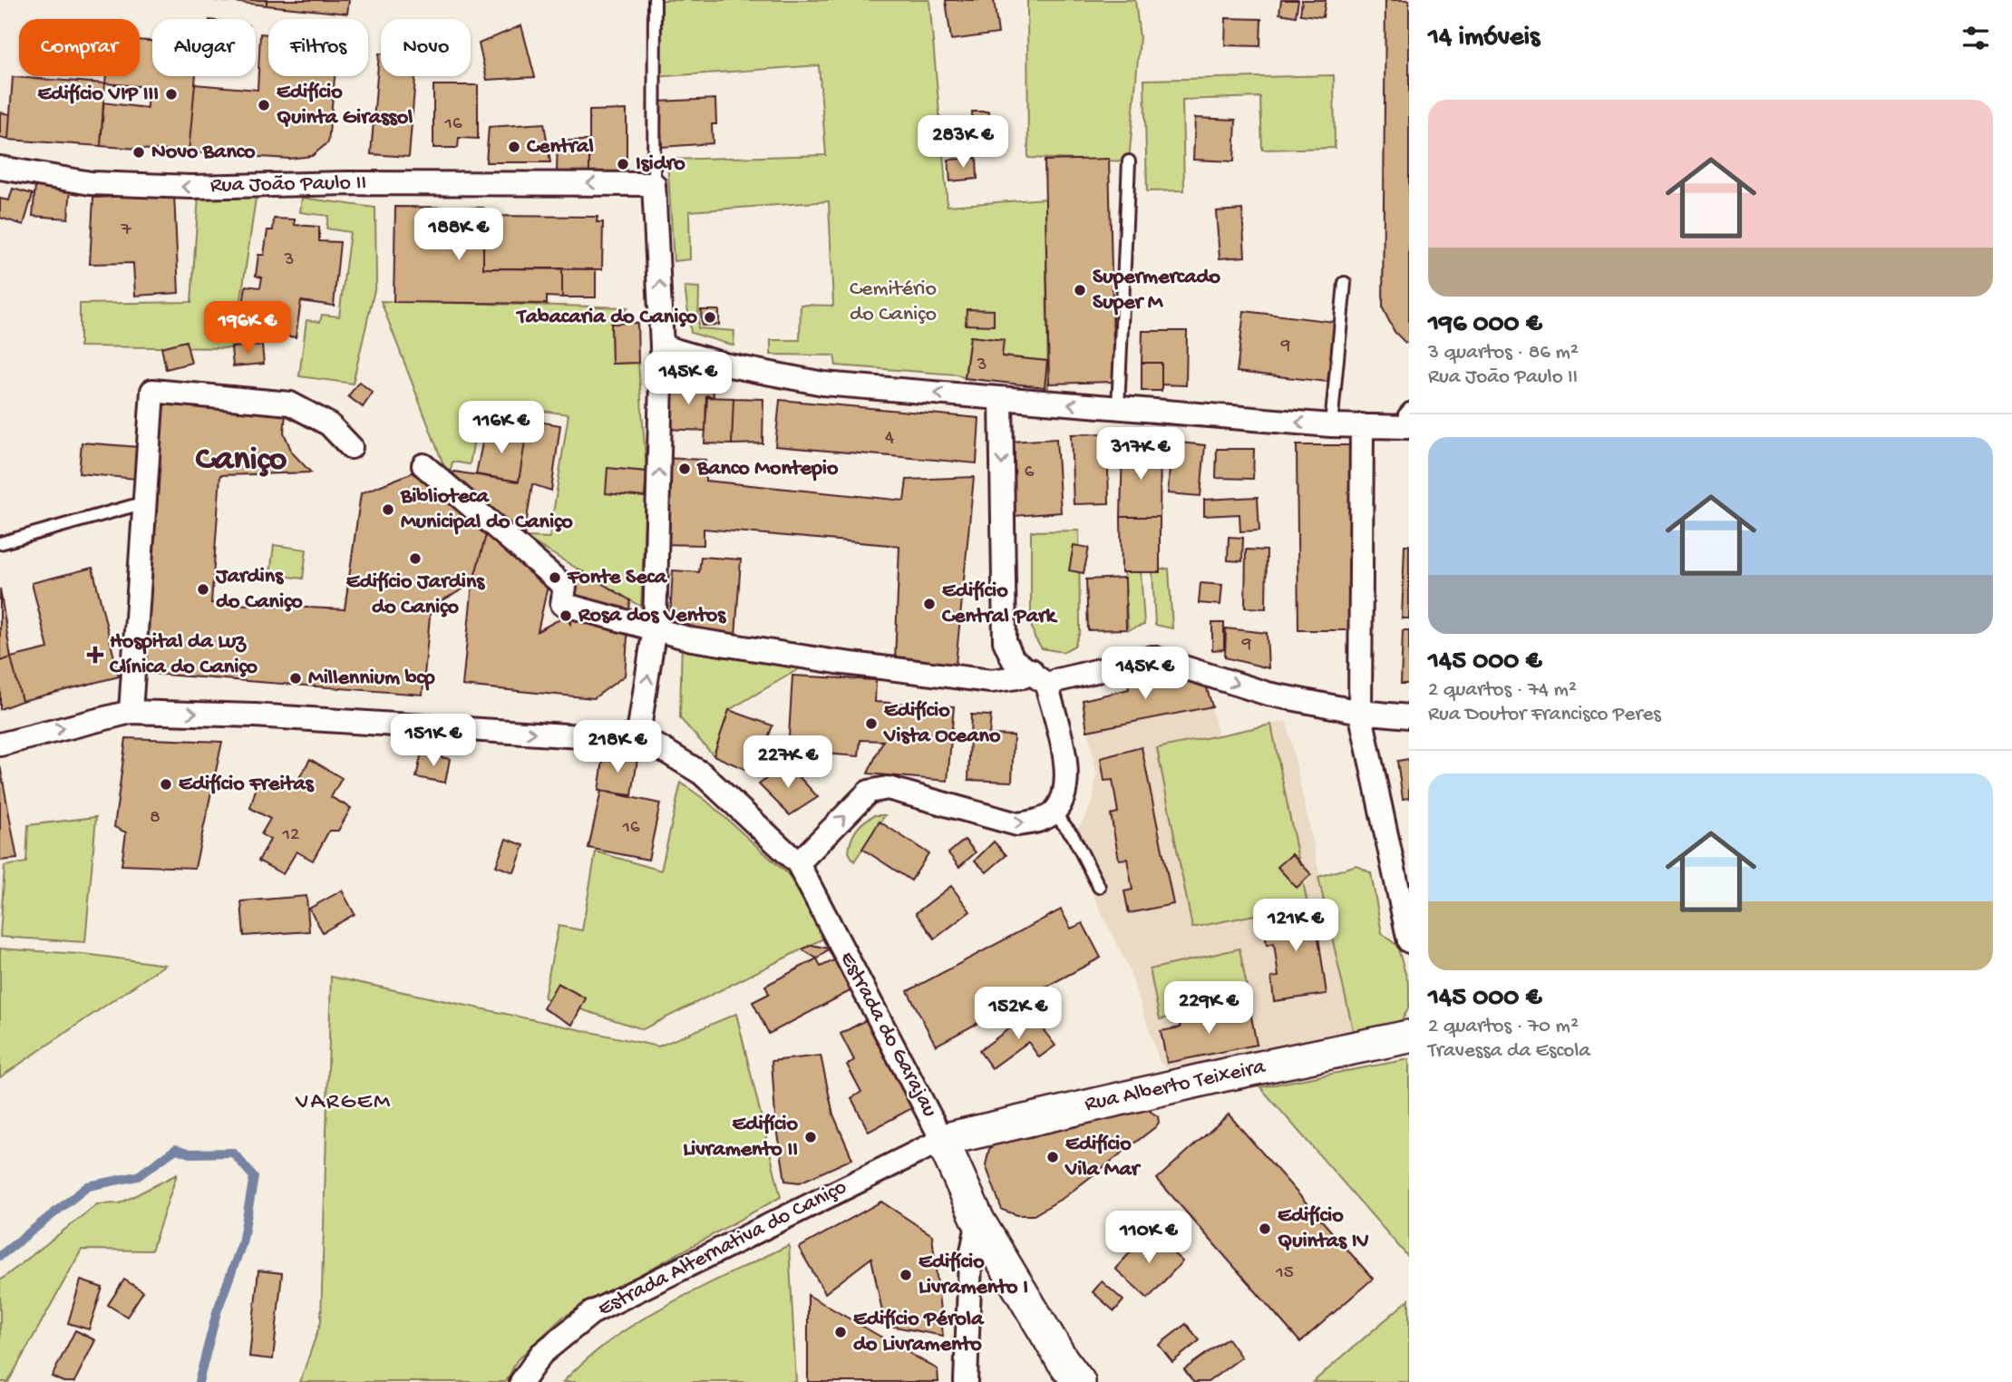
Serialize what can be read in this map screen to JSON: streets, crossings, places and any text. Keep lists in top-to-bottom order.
{
  "streets": {
    "street": [
      "Rua João Paulo II",
      "Estrada do Garajau",
      "Rua Alberto Teixeira",
      "Estrada Alternativa do Caniço"
    ]
  },
  "crossings": [
    ["Estrada do Garajau", "Rua Alberto Teixeira"],
    ["Estrada do Garajau", "Estrada Alternativa do Caniço"],
    ["Rua Alberto Teixeira", "Estrada Alternativa do Caniço"]
  ],
  "one_way": ["Rua João Paulo II", "Estrada do Garajau"],
  "districts": ["Caniço", "VARGEM"],
  "parks": ["Cemitério do Caniço"],
  "places": {
    "other": [
      "Edifício VIP III",
      "Edifício Quinta Girassol",
      "Central",
      "Novo Banco",
      "Isidro",
      "Supermercado Super M",
      "Tabacaria do Caniço",
      "Banco Montepio",
      "Biblioteca Municipal do Caniço",
      "Edifício Jardins do Caniço",
      "Fonte Seca",
      "Jardins do Caniço",
      "Edifício Central Park",
      "Rosa dos Ventos",
      "Millennium bcp",
      "Edifício Vista Oceano",
      "Edifício Freitas",
      "Edifício Livramento II",
      "Edifício Vila Mar",
      "Edifício Quintas IV",
      "Edifício Livramento I",
      "Edifício Pérola do Livramento"
    ],
    "health": ["Hospital da Luz Clínica do Caniço"]
  },
  "house_numbers": [
    "16",
    "7",
    "3",
    "9",
    "3",
    "4",
    "6",
    "9",
    "8",
    "16",
    "12",
    "15"
  ],
  "page": {
    "heading": "14 imóveis",
    "chip": [
      "Comprar",
      "Alugar",
      "Filtros",
      "Novo"
    ],
    "list": [
      {
        "name": "196 000 €",
        "note": "3 quartos · 86 m² · Rua João Paulo II"
      },
      {
        "name": "145 000 €",
        "note": "2 quartos · 74 m² · Rua Doutor Francisco Peres"
      },
      {
        "name": "145 000 €",
        "note": "2 quartos · 70 m² · Travessa da Escola"
      }
    ],
    "price": [
      "283K €",
      "188K €",
      "196K €",
      "145K €",
      "116K €",
      "317K €",
      "145K €",
      "151K €",
      "218K €",
      "227K €",
      "121K €",
      "229K €",
      "152K €",
      "110K €"
    ]
  }
}
